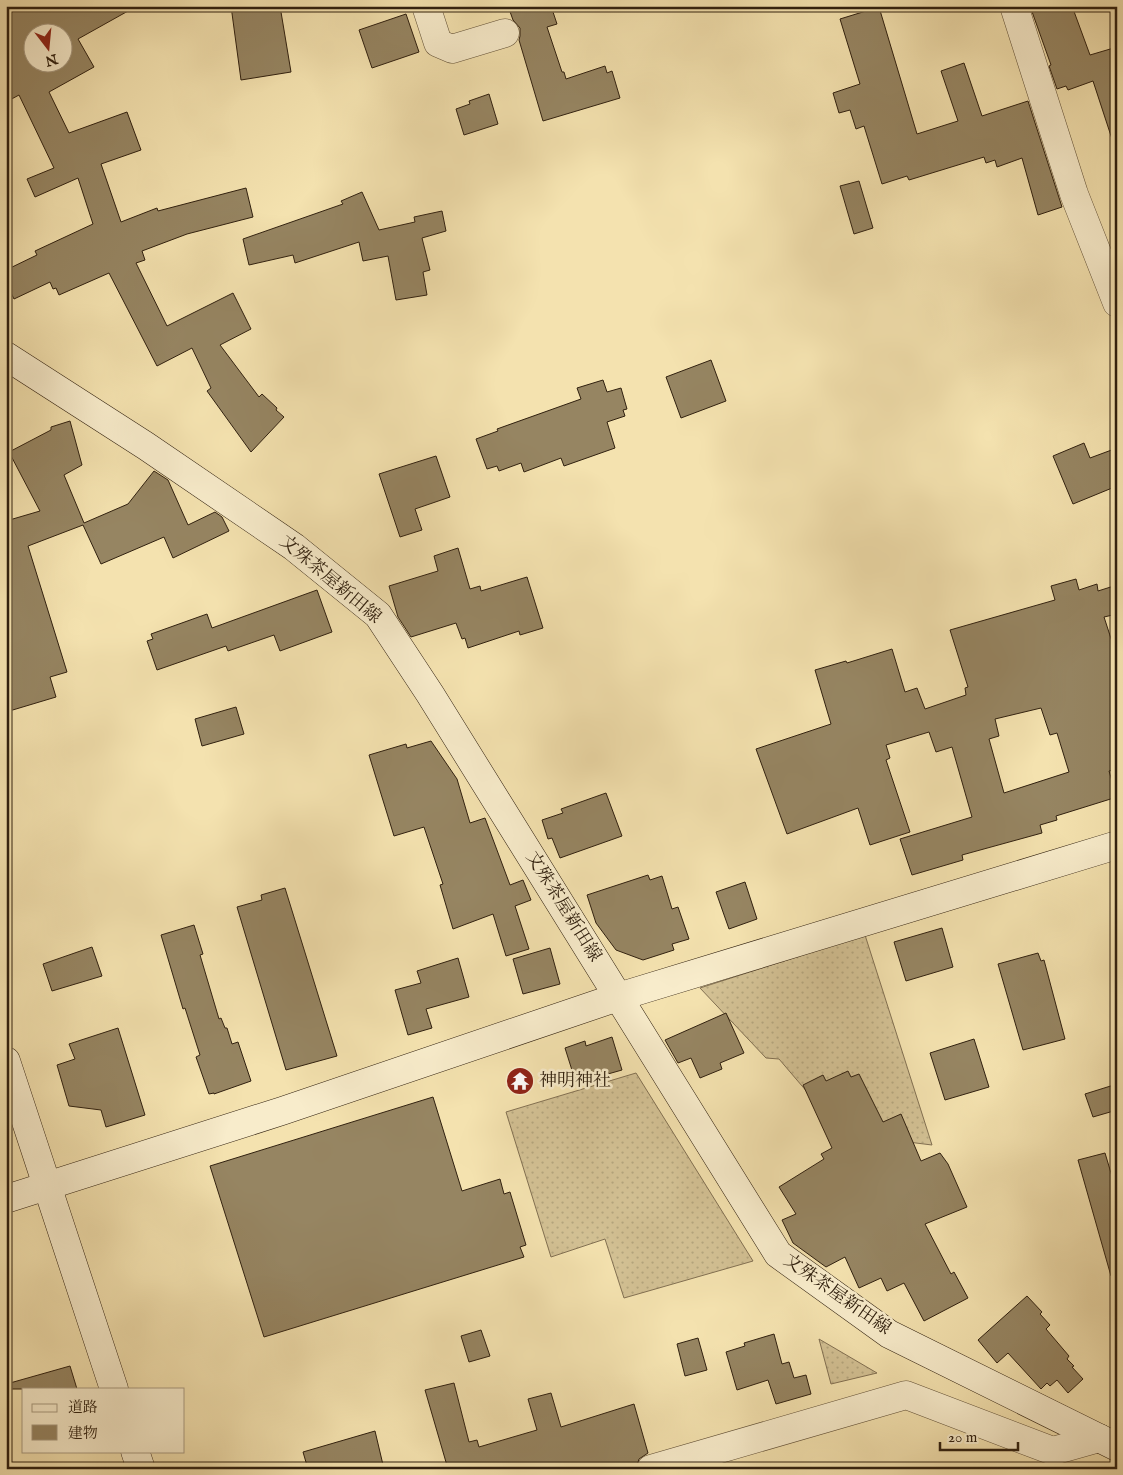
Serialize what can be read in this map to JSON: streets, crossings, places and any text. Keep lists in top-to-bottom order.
{
  "streets": {
    "street": ["文殊茶屋新田線"]
  },
  "places": {
    "temple": ["神明神社"]
  },
  "legend": ["道路", "建物"],
  "scale_bar": "20 m",
  "north": "bottom"
}
